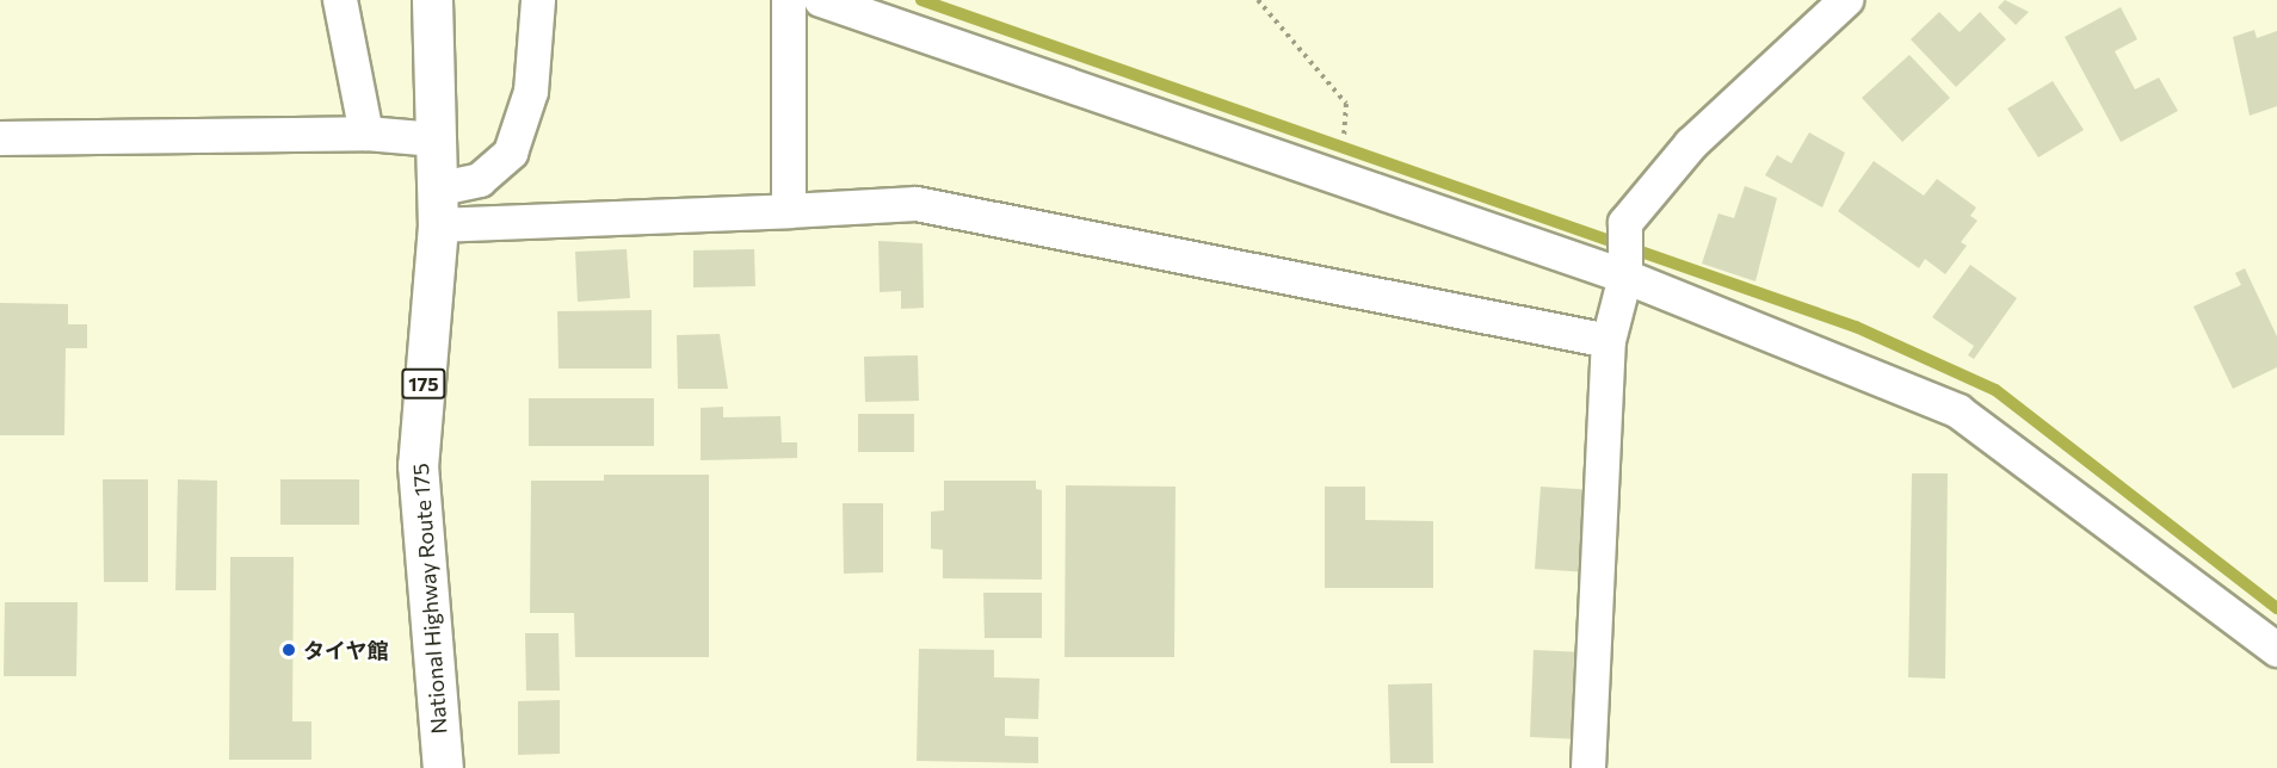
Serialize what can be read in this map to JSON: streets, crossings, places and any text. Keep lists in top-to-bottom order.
{
  "streets": {
    "highway": ["175", "National Highway Route 175"]
  },
  "places": ["タイヤ館"]
}
